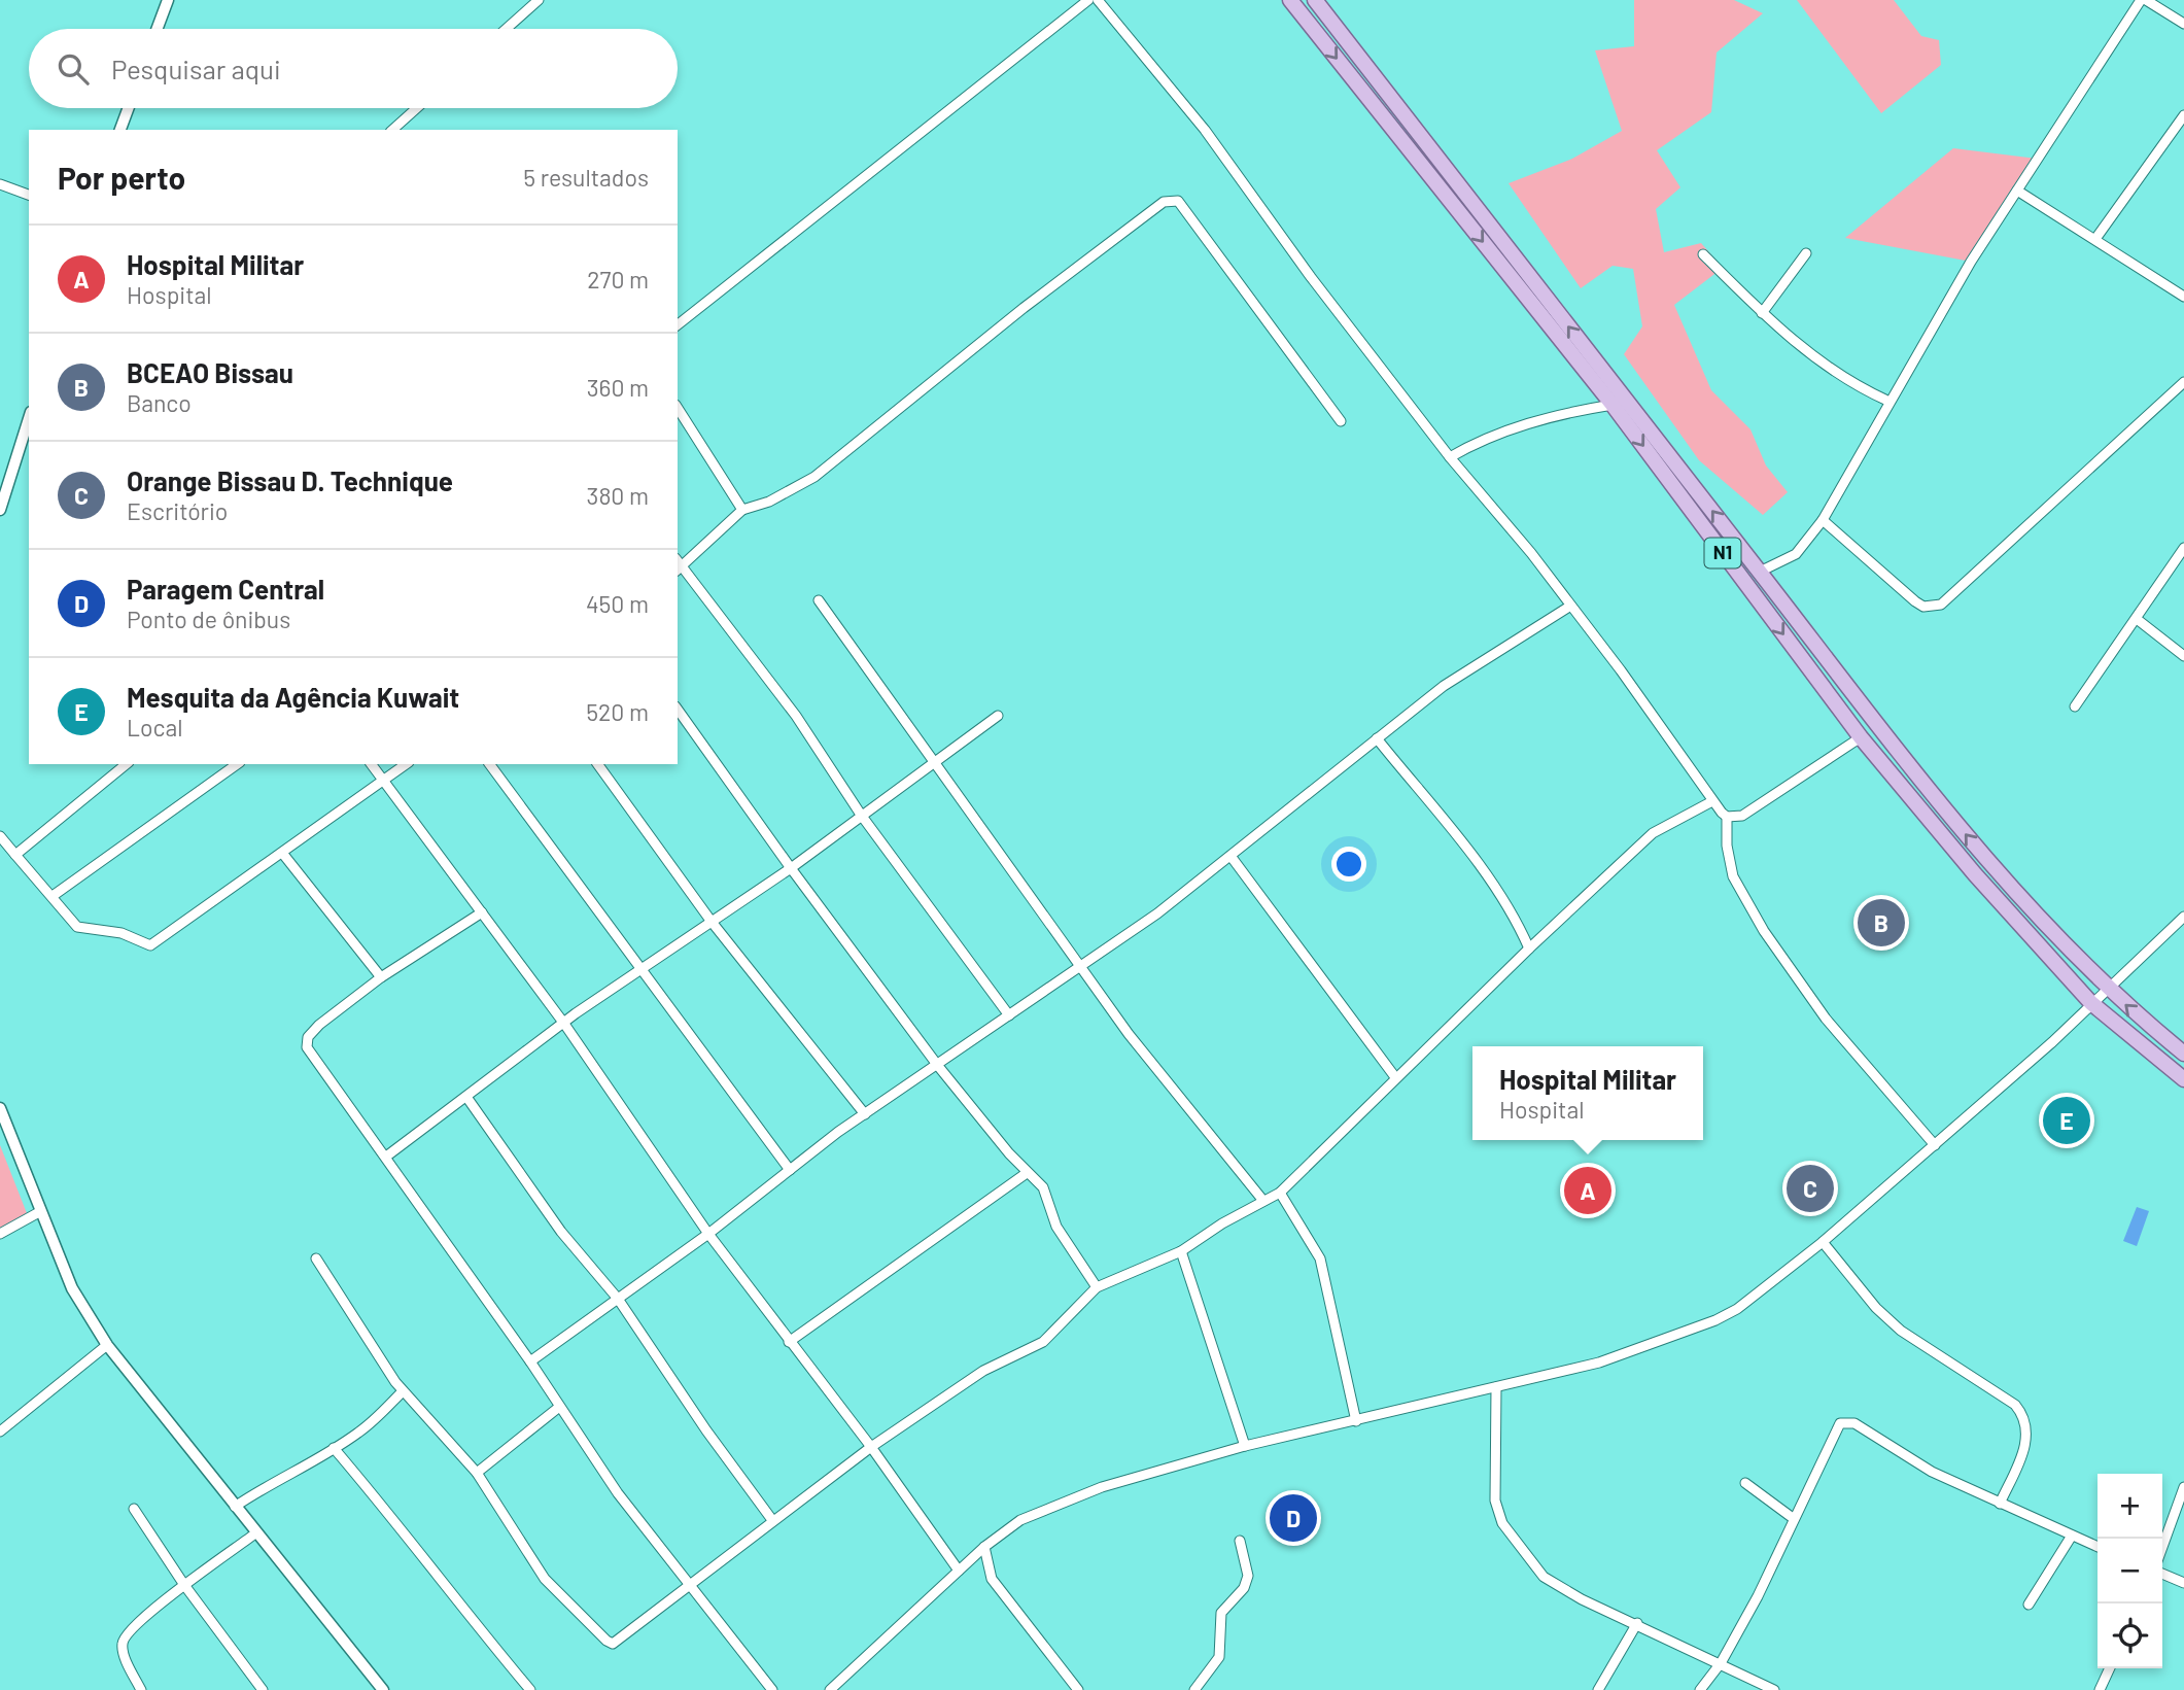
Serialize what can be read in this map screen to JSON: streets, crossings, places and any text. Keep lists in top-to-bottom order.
{
  "streets": {
    "main road": ["N1"]
  },
  "page": {
    "search": "Pesquisar aqui",
    "heading": ["Por perto", "5 resultados"],
    "list": [
      {
        "mark": "A",
        "name": "Hospital Militar",
        "note": "Hospital",
        "value": "270 m"
      },
      {
        "mark": "B",
        "name": "BCEAO Bissau",
        "note": "Banco",
        "value": "360 m"
      },
      {
        "mark": "C",
        "name": "Orange Bissau D. Technique",
        "note": "Escritório",
        "value": "380 m"
      },
      {
        "mark": "D",
        "name": "Paragem Central",
        "note": "Ponto de ônibus",
        "value": "450 m"
      },
      {
        "mark": "E",
        "name": "Mesquita da Agência Kuwait",
        "note": "Local",
        "value": "520 m"
      }
    ],
    "pins": [
      "B",
      "E",
      "C",
      "A",
      "D"
    ],
    "popup": ["Hospital Militar", "Hospital"],
    "map_buttons": ["+", "−"]
  }
}
